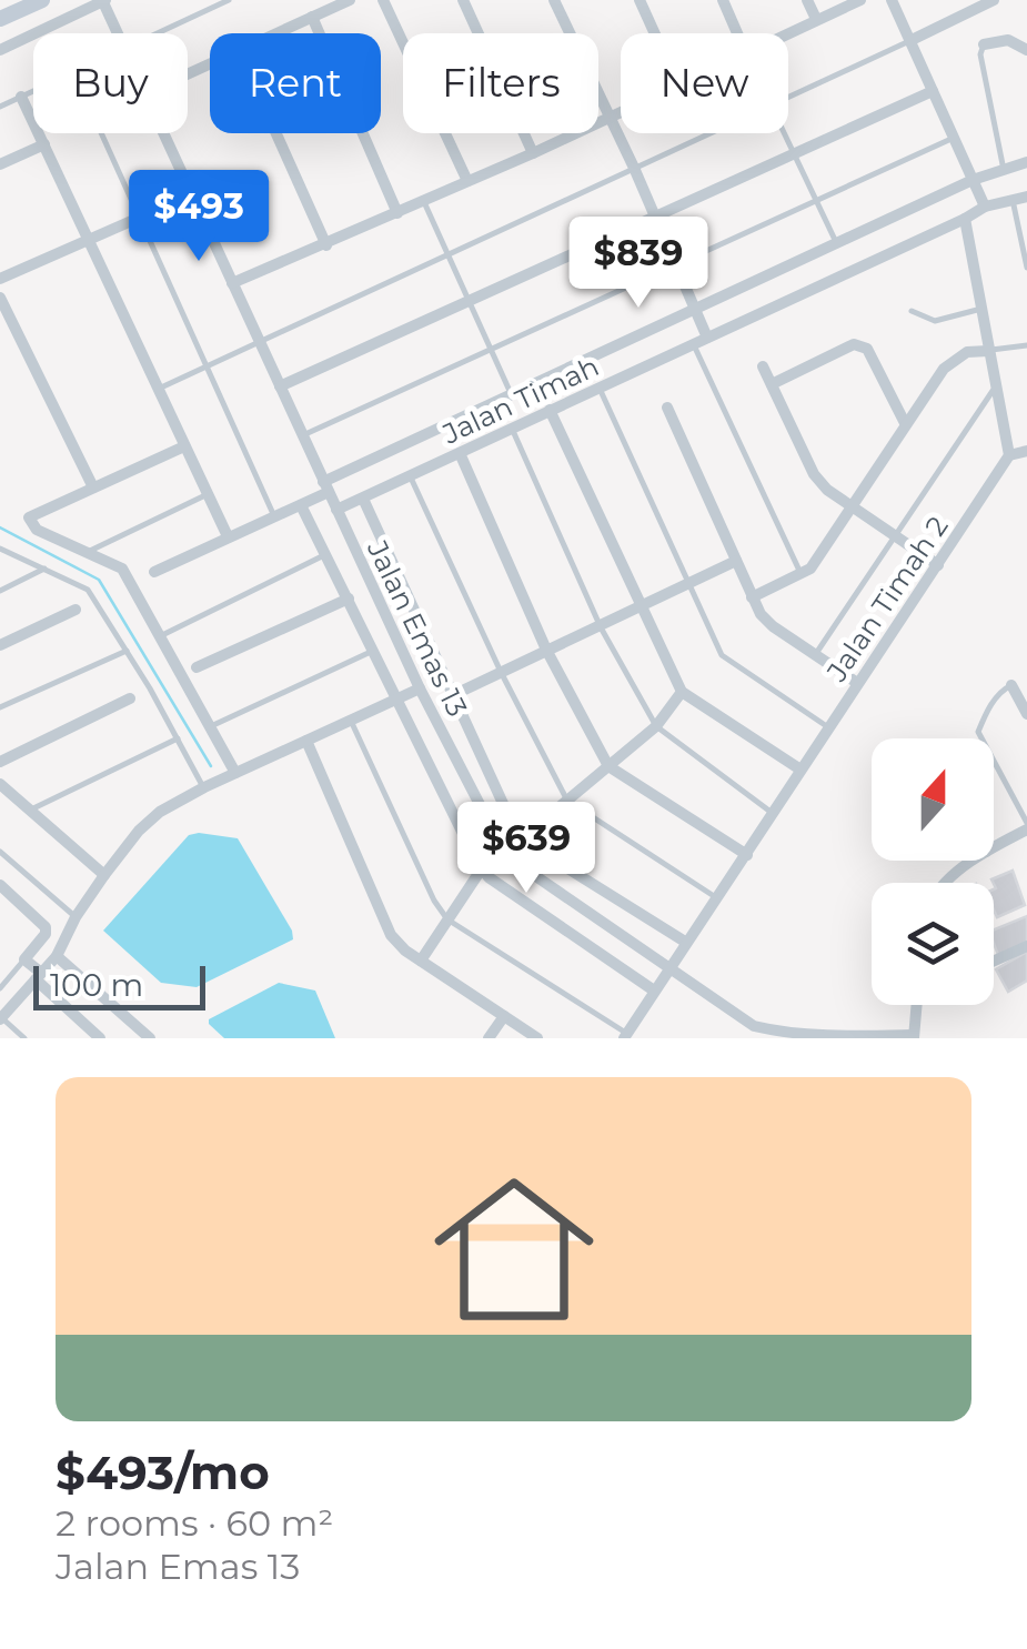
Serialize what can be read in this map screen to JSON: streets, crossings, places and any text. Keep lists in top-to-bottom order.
{
  "streets": {
    "street": ["Jalan Timah", "Jalan Timah 2", "Jalan Emas 13"]
  },
  "crossings": [
    ["Jalan Timah", "Jalan Emas 13"],
    ["Jalan Timah 2", "Jalan Emas 13"]
  ],
  "scale_bar": "100 m",
  "north": "top",
  "page": {
    "chip": [
      "Buy",
      "Rent",
      "Filters",
      "New"
    ],
    "price": ["$493", "$839", "$639"],
    "scale": "100 m",
    "list": [
      {
        "name": "$493/mo",
        "note": "2 rooms · 60 m² · Jalan Emas 13"
      }
    ]
  }
}
